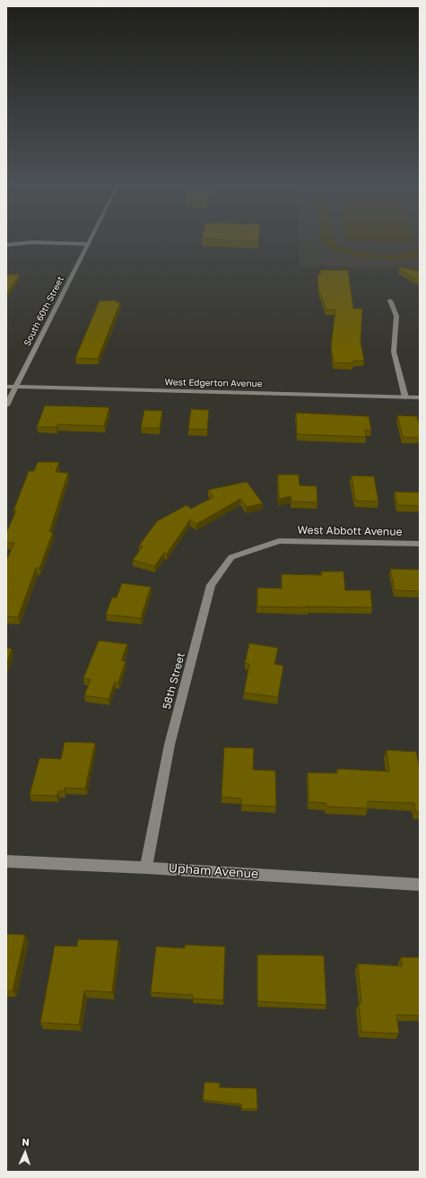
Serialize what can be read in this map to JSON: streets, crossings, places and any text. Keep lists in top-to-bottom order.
{
  "streets": {
    "street": [
      "South 60th Street",
      "West Edgerton Avenue",
      "West Abbott Avenue",
      "58th Street",
      "Upham Avenue"
    ]
  },
  "crossings": [
    ["South 60th Street", "West Edgerton Avenue"],
    ["West Abbott Avenue", "58th Street"],
    ["58th Street", "Upham Avenue"]
  ],
  "north": "top"
}
